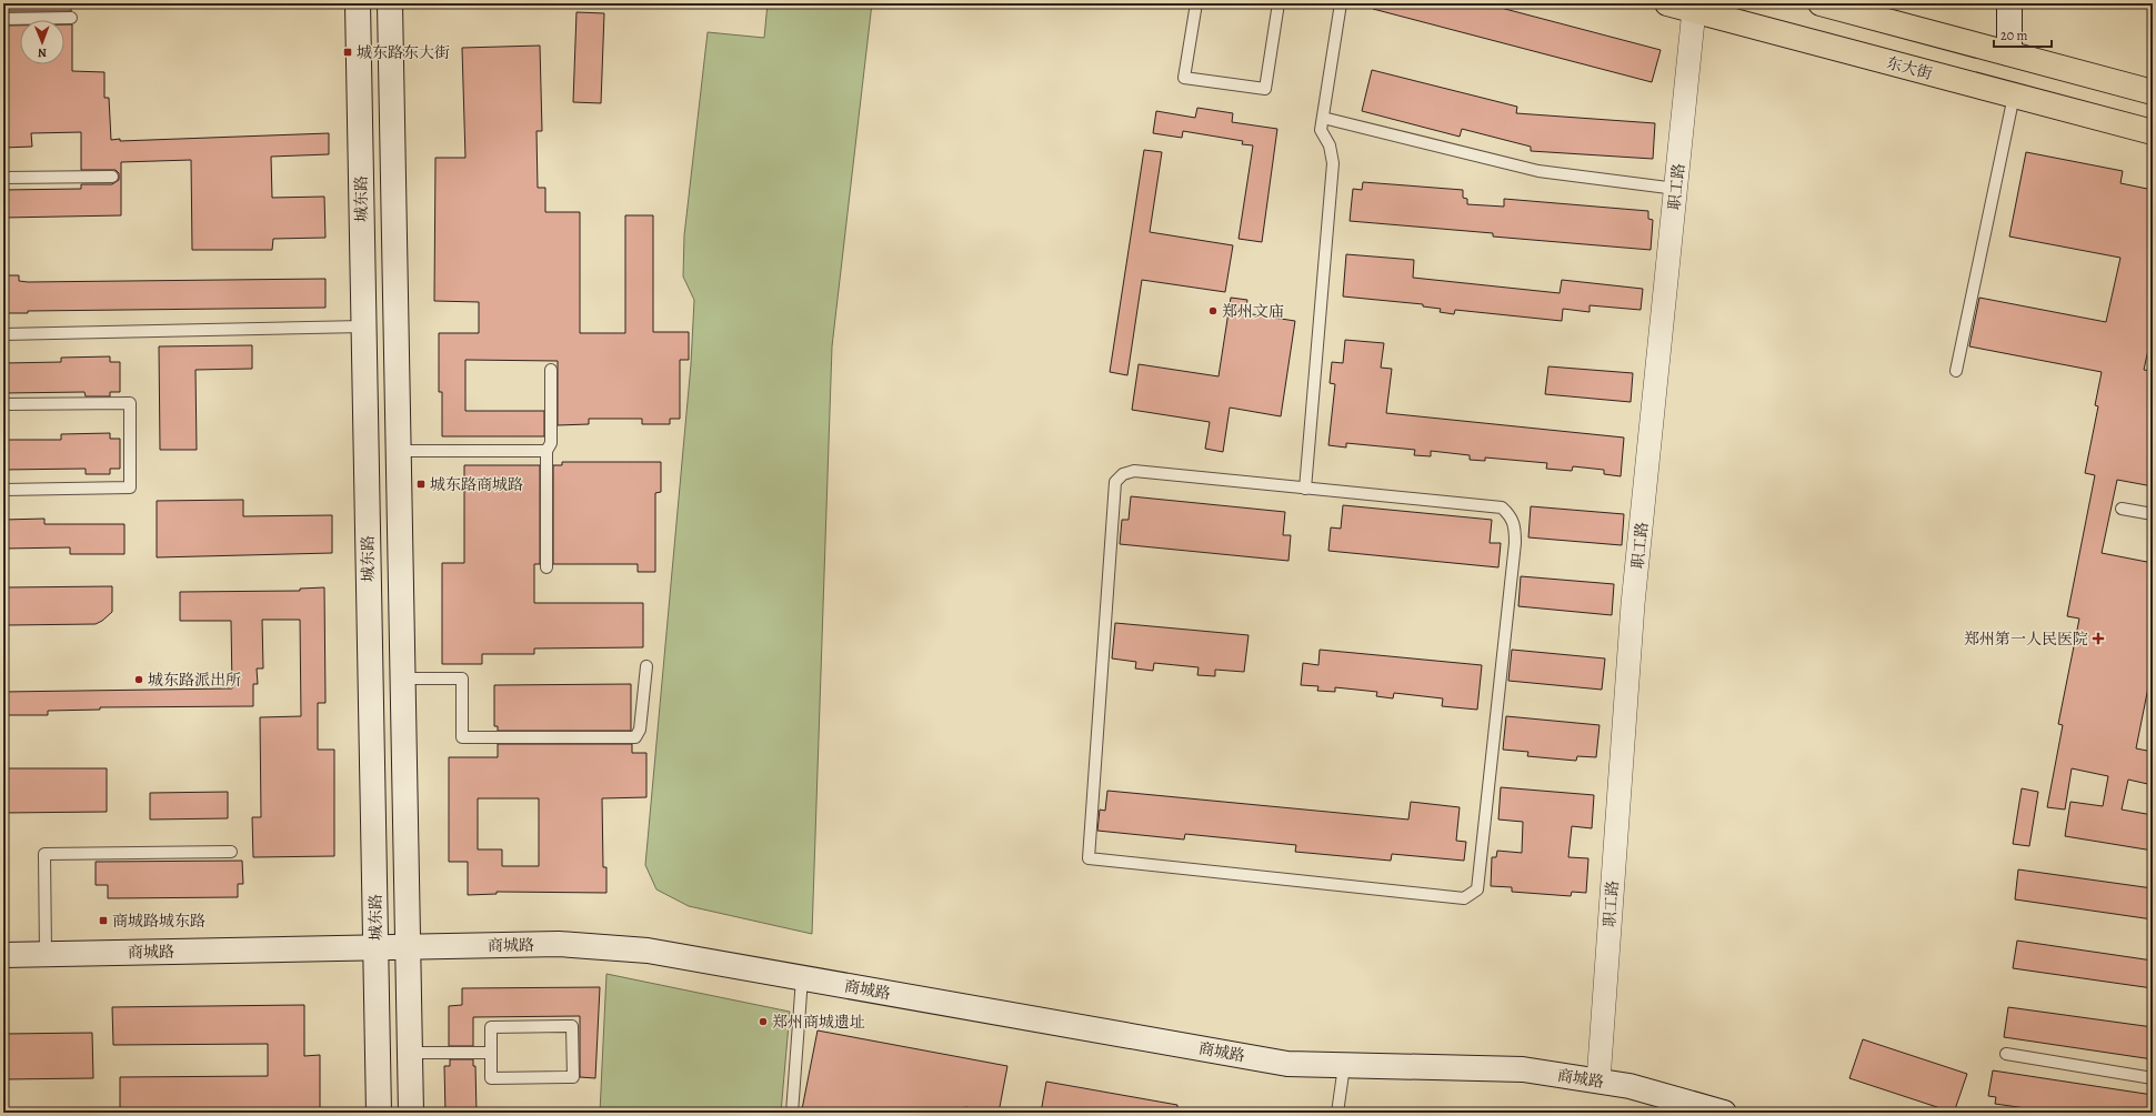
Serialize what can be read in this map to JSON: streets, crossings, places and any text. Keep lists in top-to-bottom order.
{
  "streets": {
    "main road": ["东大街", "城东路", "商城路"],
    "street": ["职工路"]
  },
  "crossings": [
    ["东大街", "职工路"],
    ["职工路", "商城路"],
    ["城东路", "商城路"]
  ],
  "places": {
    "transit": ["城东路东大街", "城东路商城路", "商城路城东路"],
    "other": ["郑州文庙", "城东路派出所", "郑州商城遗址"],
    "health": ["郑州第一人民医院"]
  },
  "scale_bar": "20 m",
  "north": "bottom"
}
